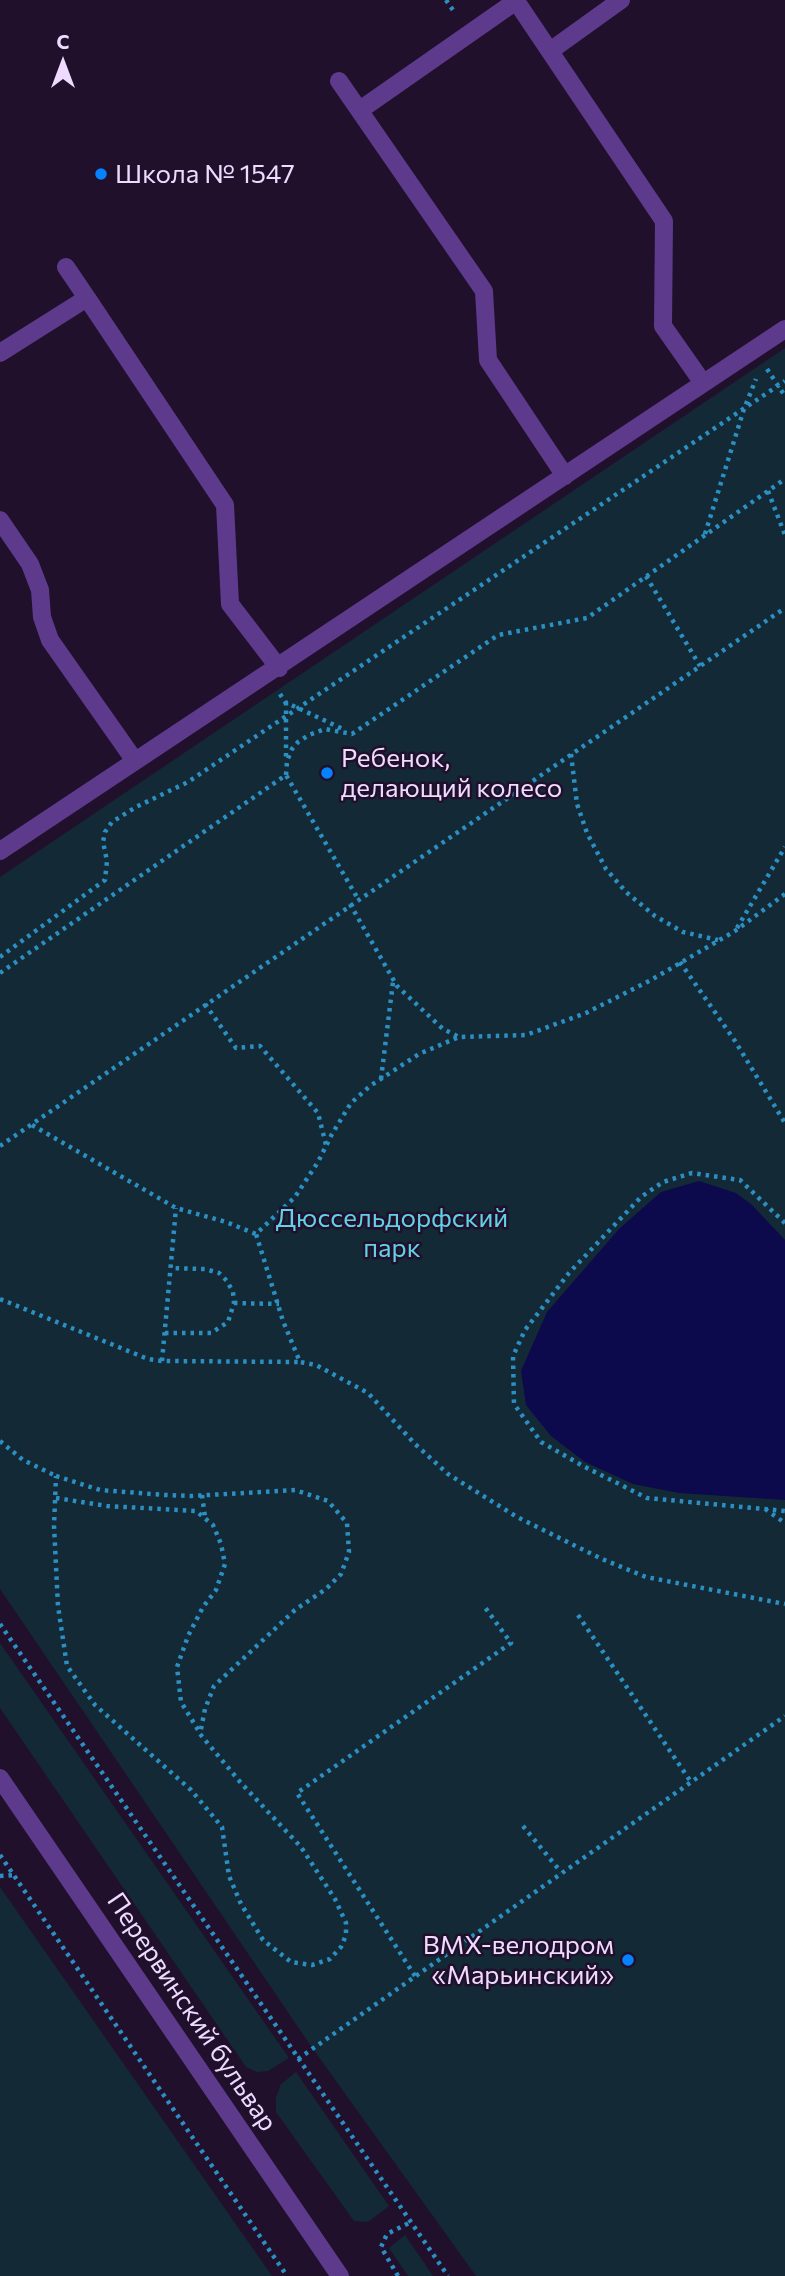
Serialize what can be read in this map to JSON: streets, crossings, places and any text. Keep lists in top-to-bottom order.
{
  "streets": {
    "street": ["Перервинский бульвар"]
  },
  "parks": ["Дюссельдорфский парк"],
  "places": ["Школа № 1547", "Ребенок, делающий колесо", "BMX-велодром «Марьинский»"],
  "north": "top"
}
